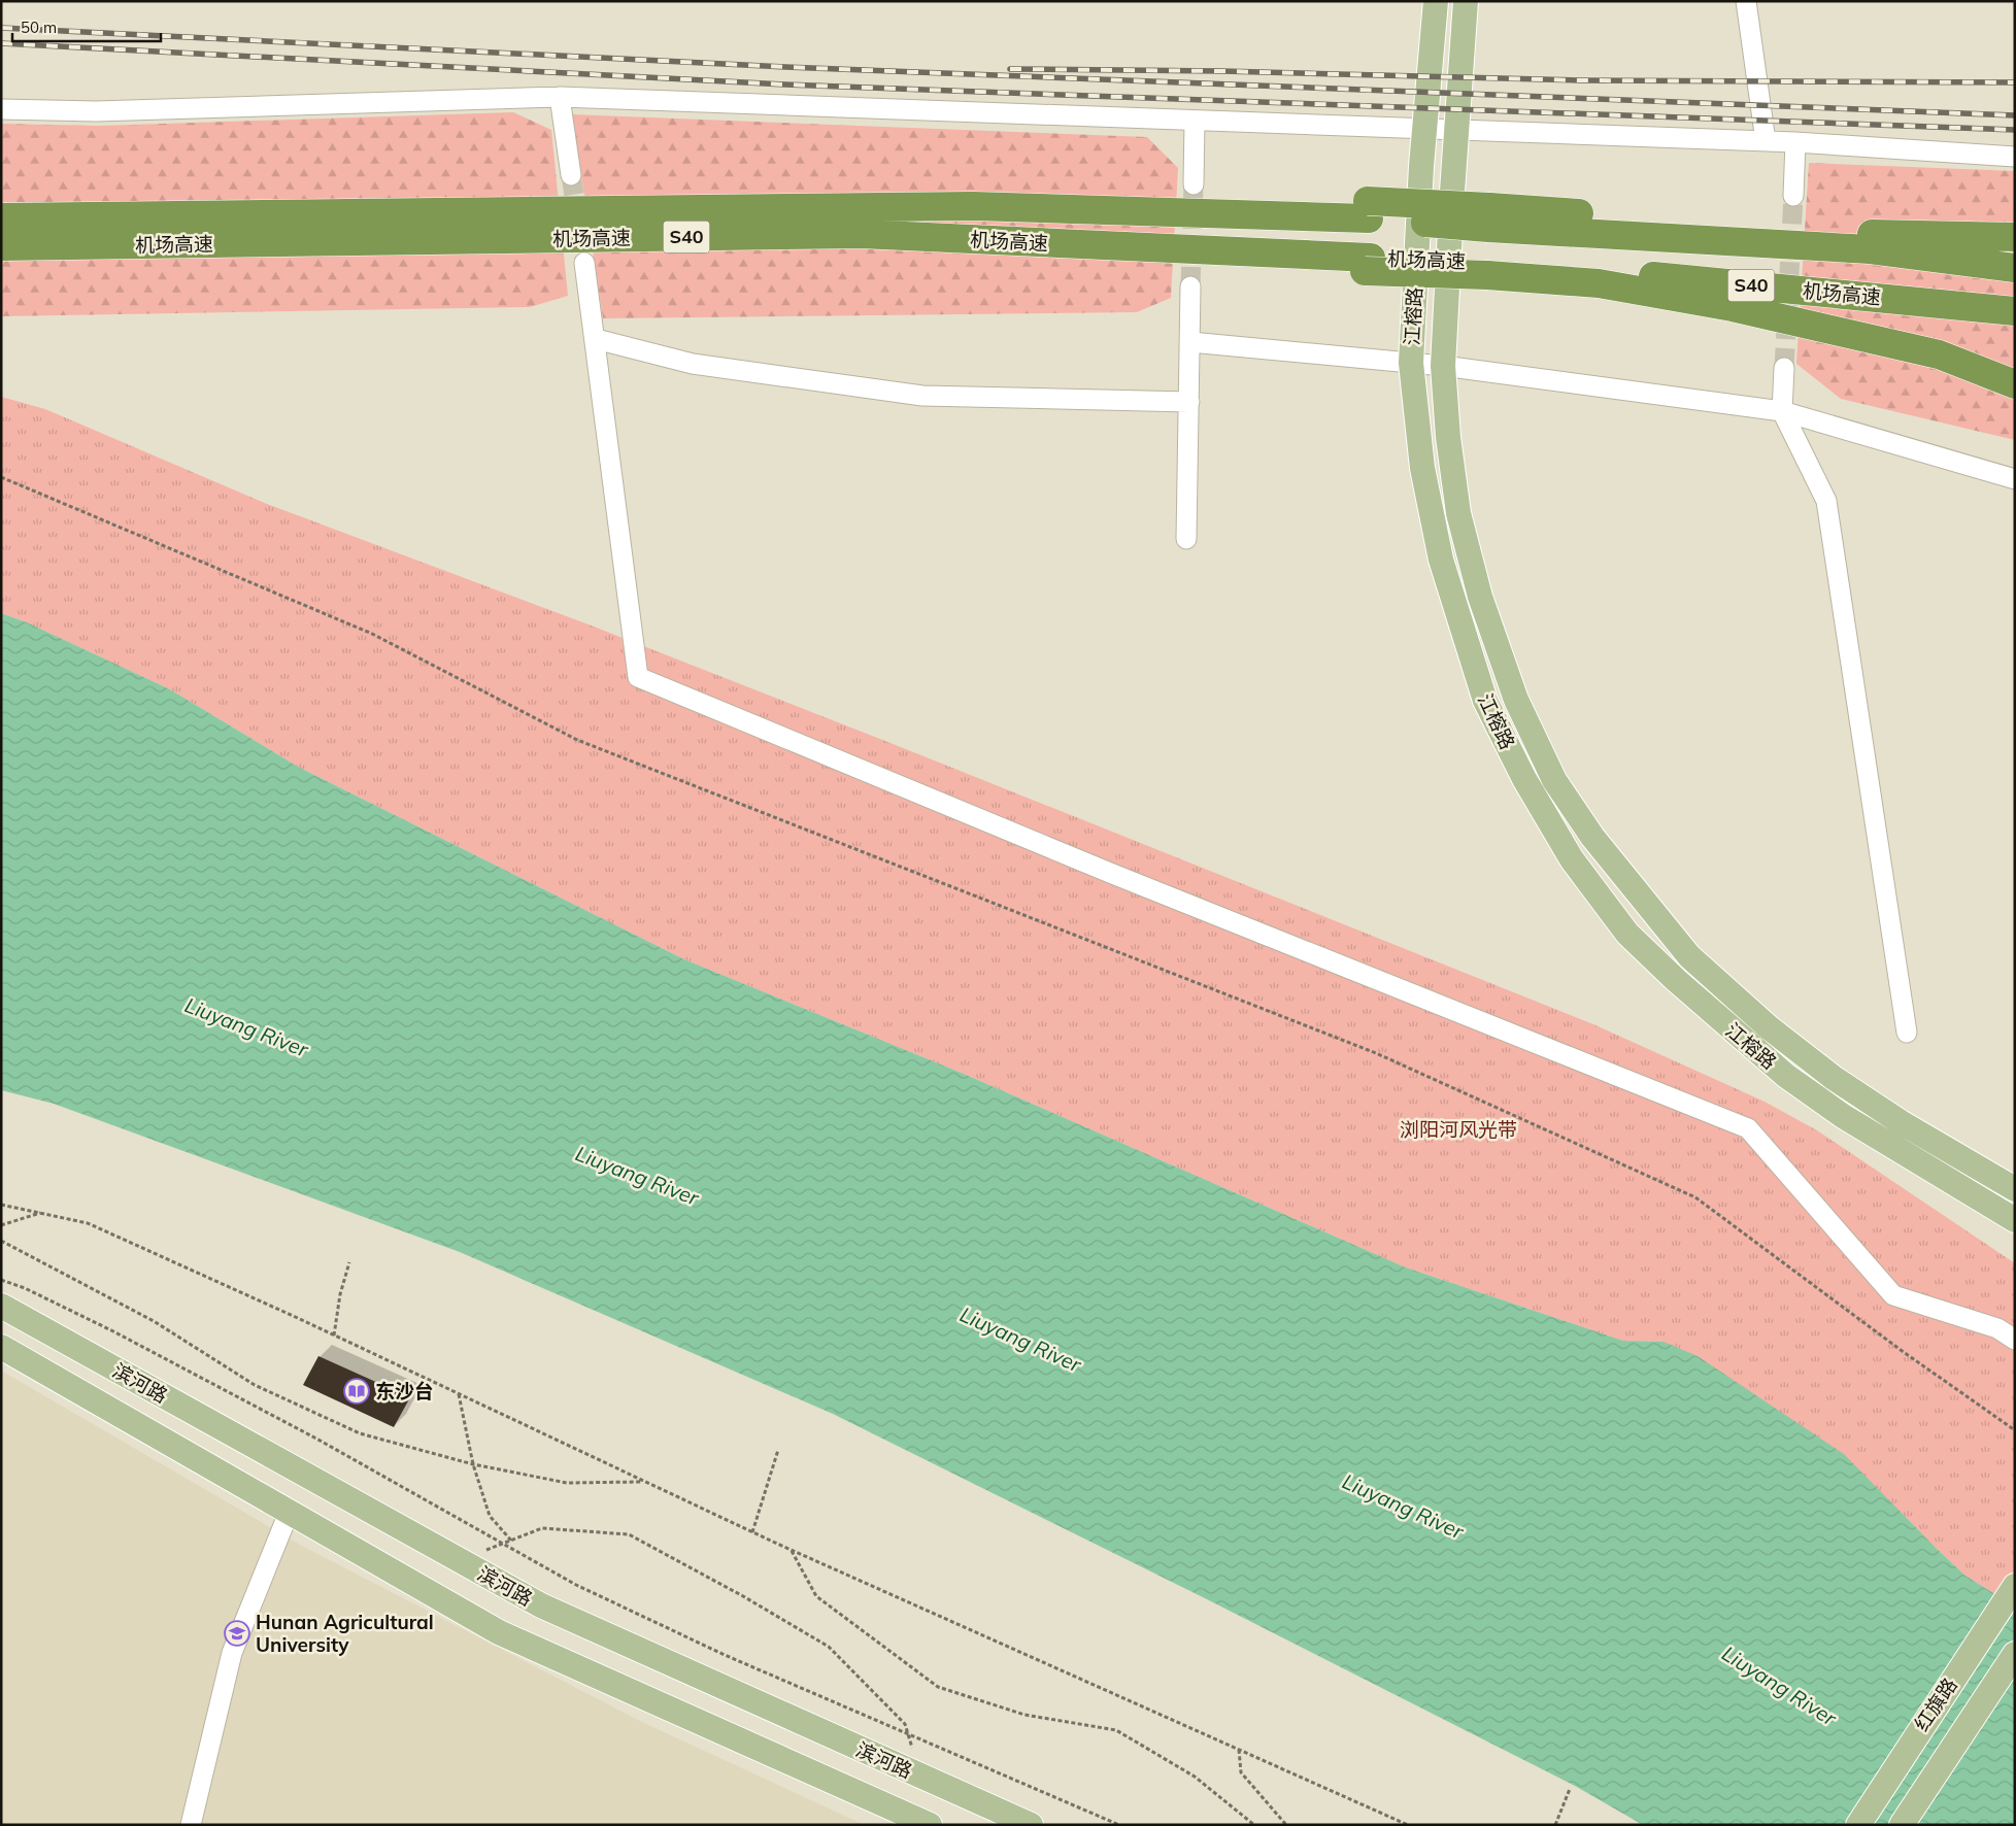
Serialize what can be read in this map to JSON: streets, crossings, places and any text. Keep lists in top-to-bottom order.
{
  "streets": {
    "highway": ["S40", "机场高速"],
    "main road": ["江榕路", "滨河路", "红旗路"]
  },
  "water": ["Liuyang River"],
  "parks": ["浏阳河风光带"],
  "places": {
    "library": ["东沙台"],
    "school or university": ["Hunan Agricultural University"]
  },
  "scale_bar": "50 m"
}
